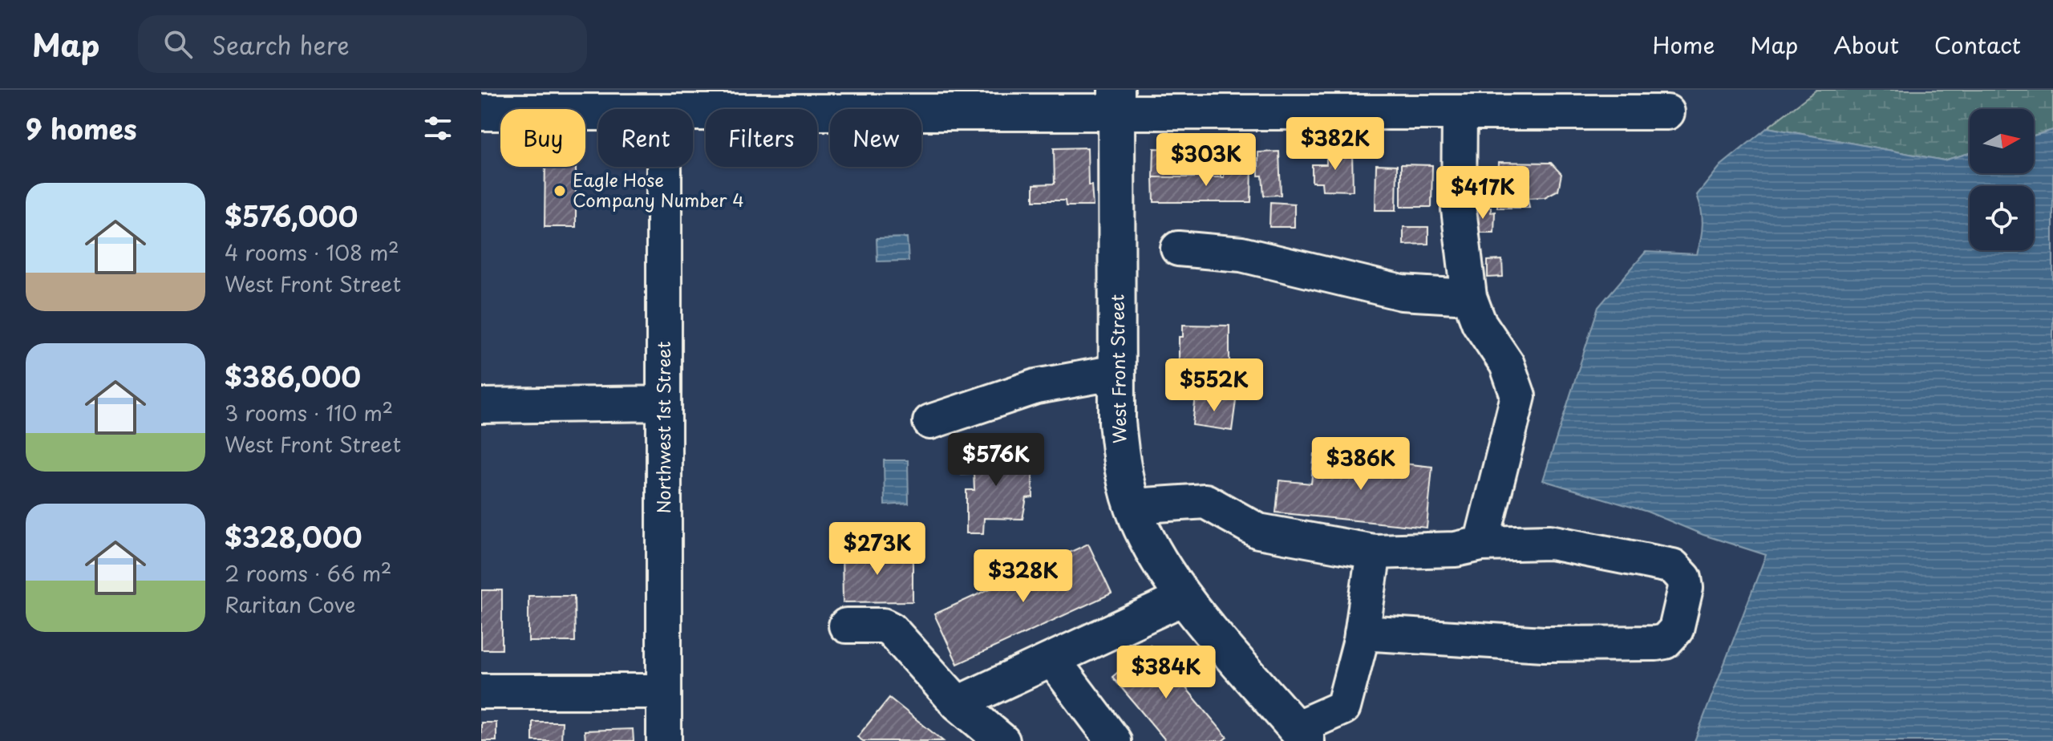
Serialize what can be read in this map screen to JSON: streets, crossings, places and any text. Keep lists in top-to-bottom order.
{
  "streets": {
    "main road": ["West Front Street"],
    "street": ["Northwest 1st Street"]
  },
  "places": ["Eagle Hose Company Number 4"],
  "north": "right",
  "page": {
    "header": "Map",
    "search": "Search here",
    "nav": [
      "Home",
      "Map",
      "About",
      "Contact"
    ],
    "heading": "9 homes",
    "chip": [
      "Buy",
      "Rent",
      "Filters",
      "New"
    ],
    "price": [
      "$382K",
      "$303K",
      "$417K",
      "$552K",
      "$576K",
      "$386K",
      "$273K",
      "$328K",
      "$384K"
    ],
    "list": [
      {
        "name": "$576,000",
        "note": "4 rooms · 108 m² · West Front Street"
      },
      {
        "name": "$386,000",
        "note": "3 rooms · 110 m² · West Front Street"
      },
      {
        "name": "$328,000",
        "note": "2 rooms · 66 m² · Raritan Cove"
      }
    ]
  }
}
